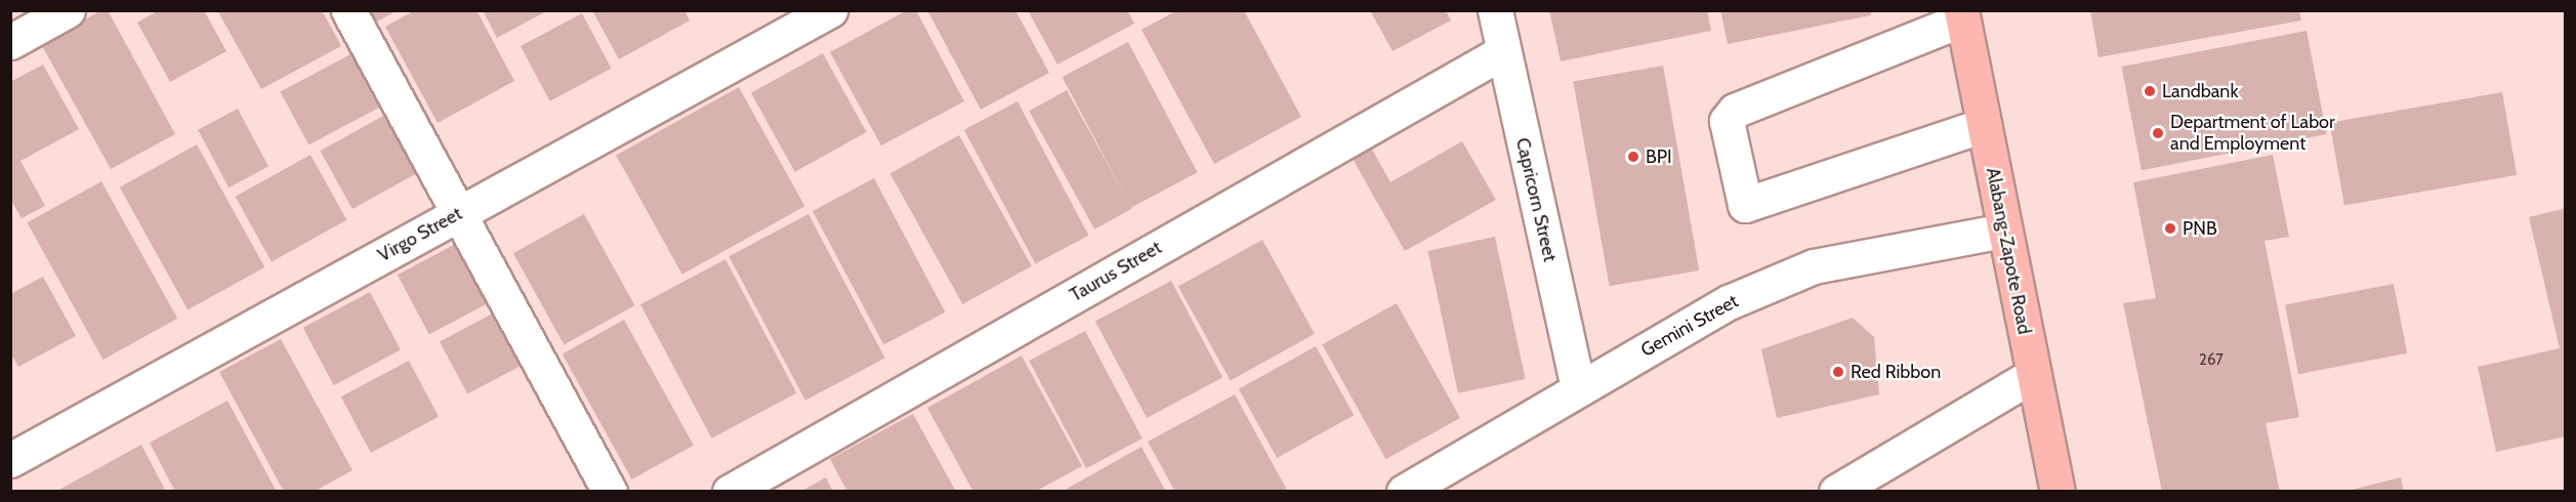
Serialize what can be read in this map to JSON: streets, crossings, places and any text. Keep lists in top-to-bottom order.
{
  "streets": {
    "highway": ["Alabang-Zapote Road"],
    "street": [
      "Capricorn Street",
      "Virgo Street",
      "Taurus Street",
      "Gemini Street"
    ]
  },
  "crossings": [
    ["Capricorn Street", "Taurus Street"],
    ["Capricorn Street", "Gemini Street"],
    ["Alabang-Zapote Road", "Gemini Street"]
  ],
  "places": [
    "Landbank",
    "Department of Labor and Employment",
    "BPI",
    "PNB",
    "Red Ribbon"
  ],
  "house_numbers": ["267"]
}
